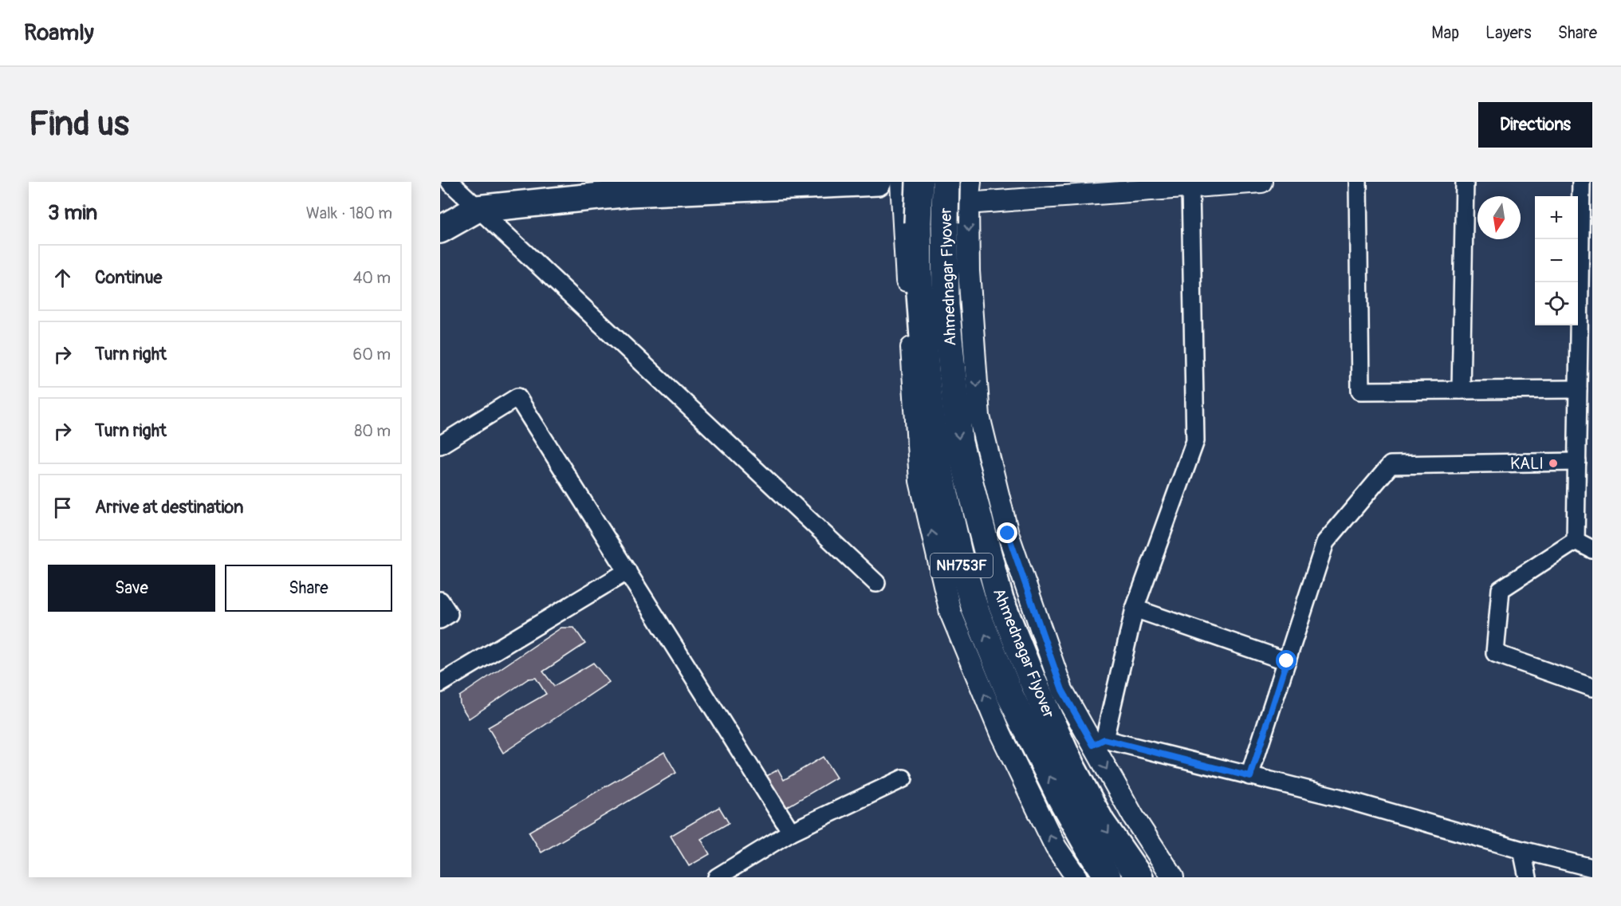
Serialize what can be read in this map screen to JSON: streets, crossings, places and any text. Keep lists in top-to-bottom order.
{
  "streets": {
    "main road": ["Ahmednagar Flyover", "NH753F"]
  },
  "places": ["KALI"],
  "north": "bottom",
  "page": {
    "header": "Roamly",
    "nav": ["Map", "Layers", "Share"],
    "buttons": [
      "Directions",
      ["Save", "Share"]
    ],
    "title": "Find us",
    "heading": ["3 min", "Walk · 180 m"],
    "map_buttons": ["+", "−"],
    "list": [
      ["Continue", "40 m"],
      ["Turn right", "60 m"],
      ["Turn right", "80 m"],
      "Arrive at destination"
    ]
  }
}
